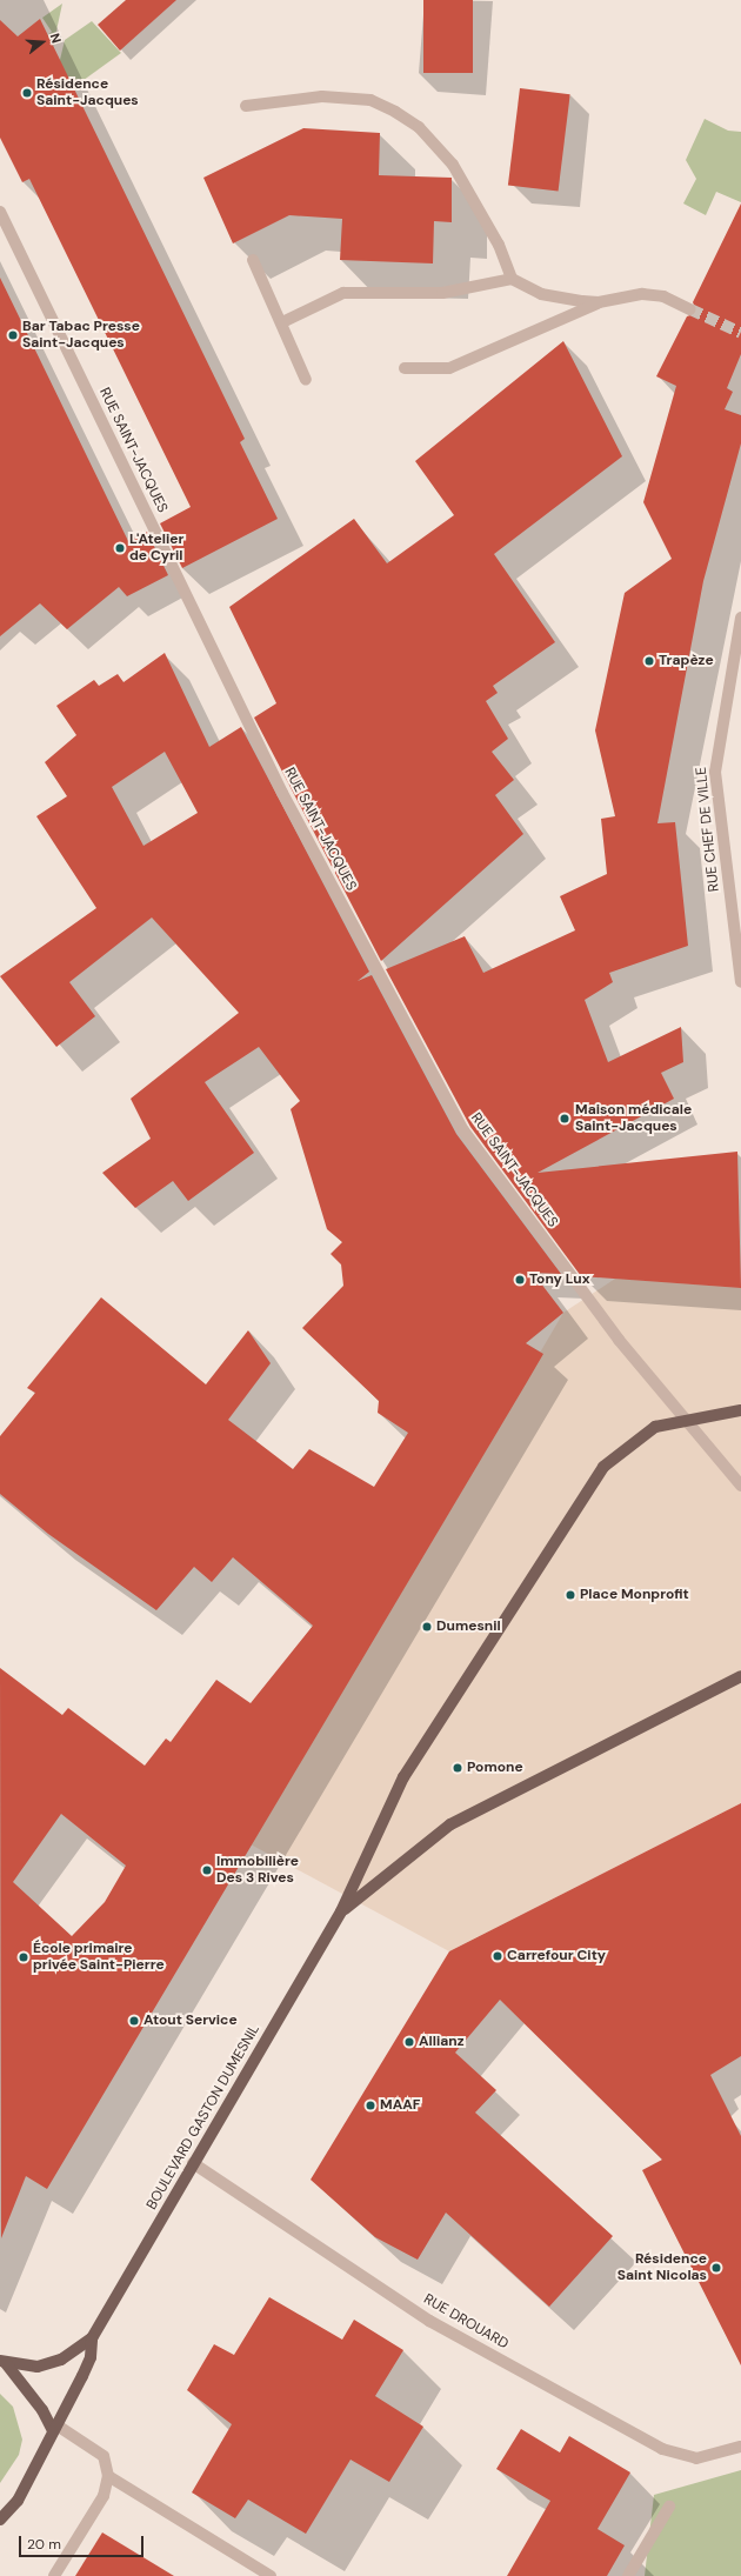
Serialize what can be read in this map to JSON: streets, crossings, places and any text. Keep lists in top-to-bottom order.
{
  "streets": {
    "main road": ["BOULEVARD GASTON DUMESNIL"],
    "street": ["RUE SAINT-JACQUES", "RUE CHEF DE VILLE", "RUE DROUARD"]
  },
  "crossings": [
    ["BOULEVARD GASTON DUMESNIL", "RUE DROUARD"]
  ],
  "places": [
    "Résidence Saint-Jacques",
    "Bar Tabac Presse Saint-Jacques",
    "L'Atelier de Cyril",
    "Trapèze",
    "Maison médicale Saint-Jacques",
    "Tony Lux",
    "Place Monprofit",
    "Dumesnil",
    "Pomone",
    "Immobilière Des 3 Rives",
    "Carrefour City",
    "École primaire privée Saint-Pierre",
    "Atout Service",
    "Allianz",
    "MAAF",
    "Résidence Saint Nicolas"
  ],
  "scale_bar": "20 m",
  "north": "right"
}
